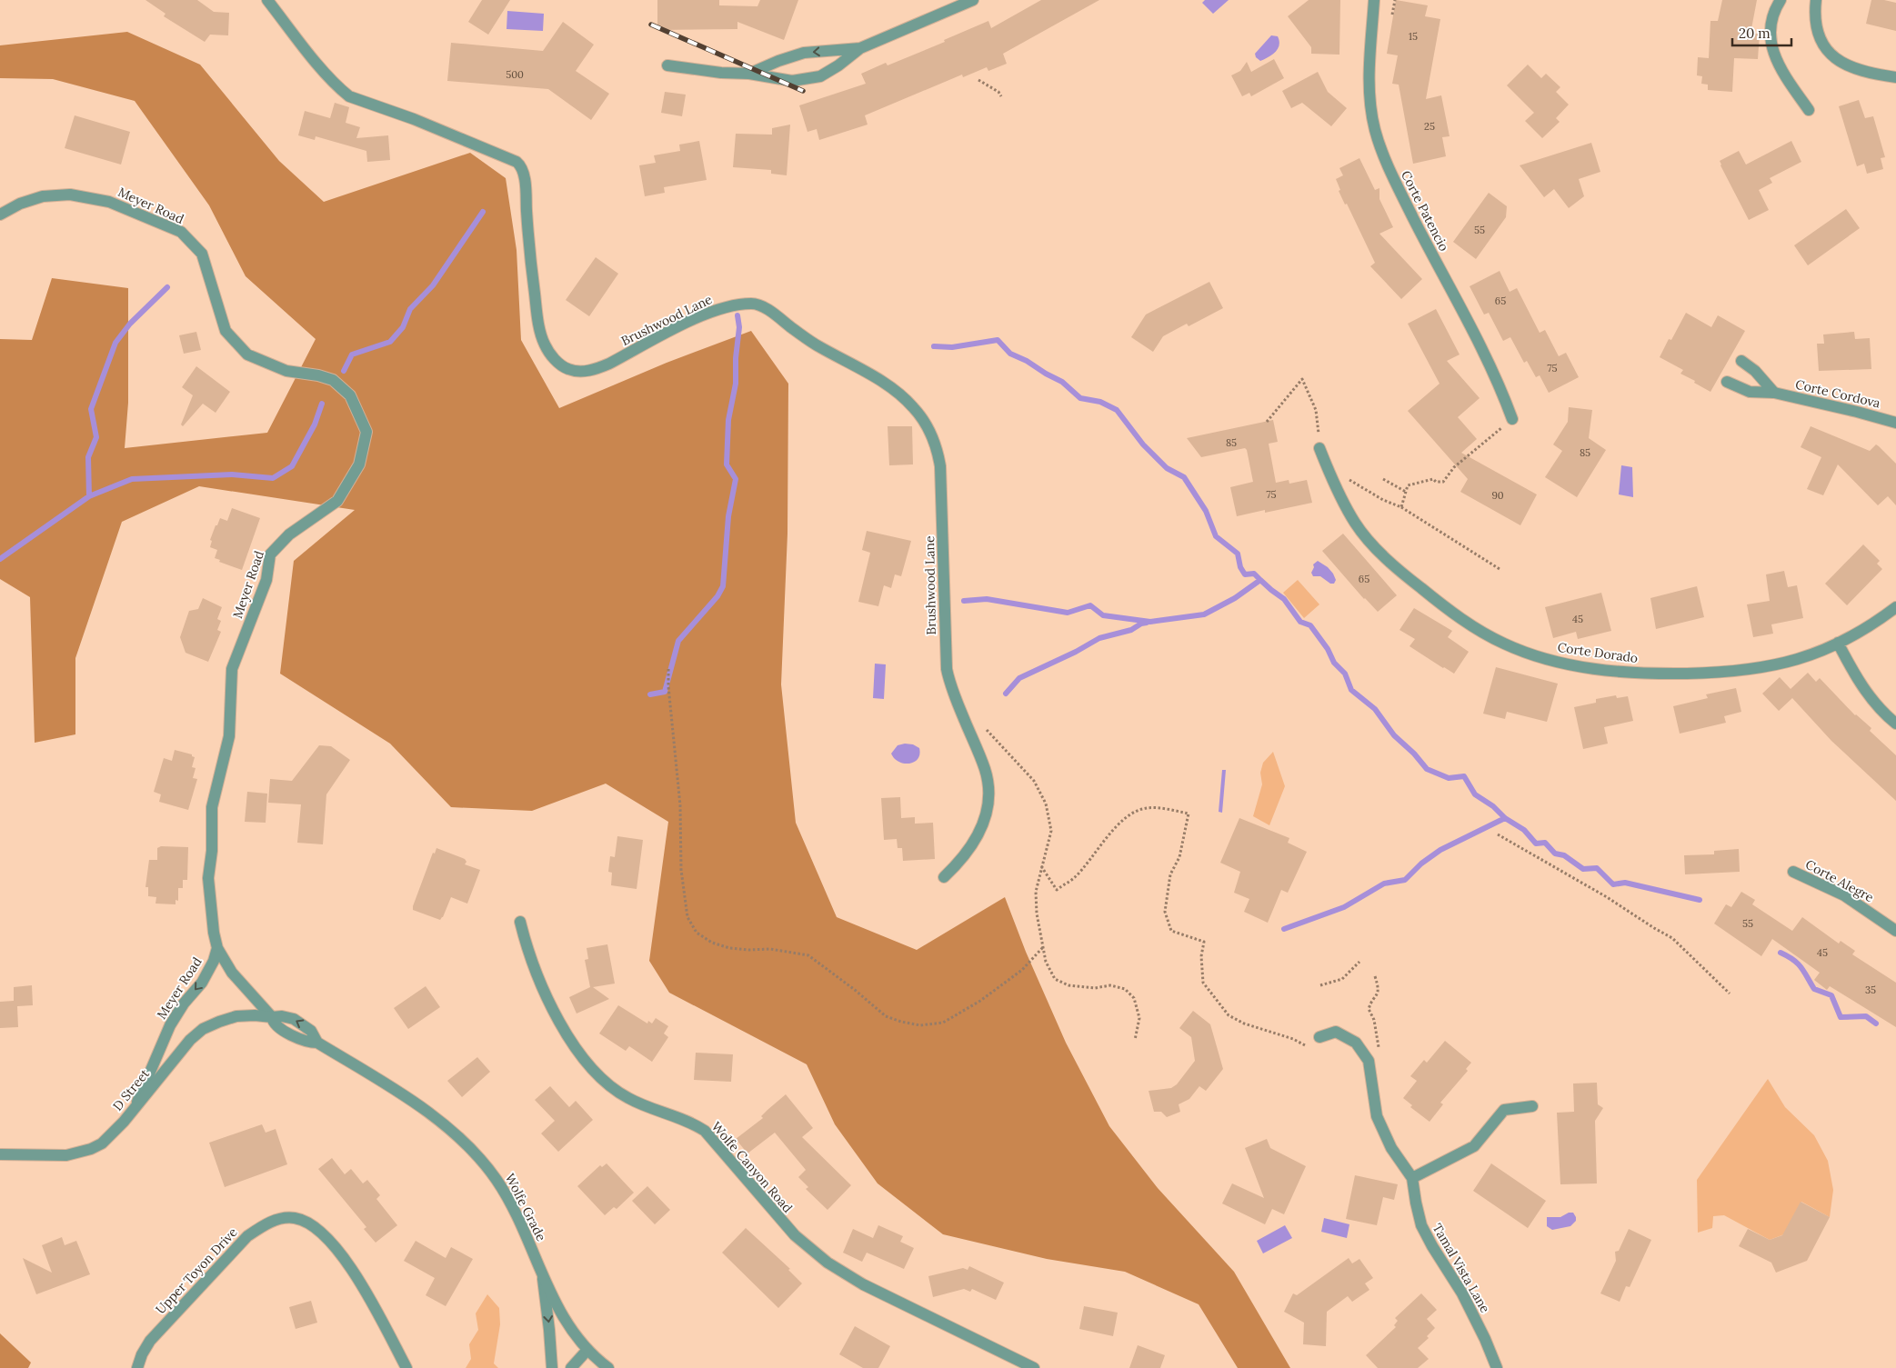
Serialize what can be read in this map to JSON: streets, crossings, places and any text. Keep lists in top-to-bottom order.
{
  "streets": {
    "street": [
      "Meyer Road",
      "Corte Patencio",
      "Brushwood Lane",
      "Corte Cordova",
      "Corte Dorado",
      "Corte Alegre",
      "D Street",
      "Wolfe Canyon Road",
      "Wolfe Grade",
      "Tamal Vista Lane",
      "Upper Toyon Drive"
    ]
  },
  "crossings": [
    ["Meyer Road", "D Street"],
    ["Meyer Road", "Wolfe Grade"],
    ["D Street", "Wolfe Grade"]
  ],
  "house_numbers": [
    "15",
    "500",
    "25",
    "55",
    "65",
    "75",
    "85",
    "85",
    "75",
    "90",
    "65",
    "45",
    "55",
    "45",
    "35"
  ],
  "scale_bar": "20 m"
}
